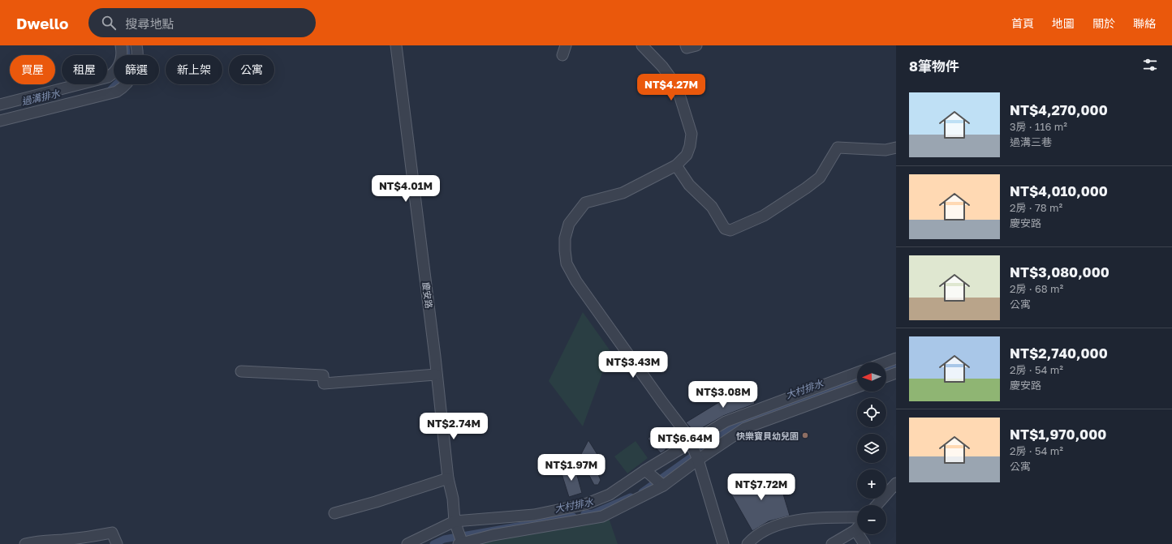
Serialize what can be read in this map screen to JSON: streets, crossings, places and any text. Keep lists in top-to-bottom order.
{
  "streets": {
    "street": ["慶安路"]
  },
  "water": ["過溝排水", "大村排水"],
  "places": ["快樂寶貝幼兒園"],
  "north": "left",
  "page": {
    "header": "Dwello",
    "search": "搜尋地點",
    "nav": [
      "首頁",
      "地圖",
      "關於",
      "聯絡"
    ],
    "heading": "8筆物件",
    "chip": [
      "買屋",
      "租屋",
      "篩選",
      "新上架",
      "公寓"
    ],
    "price": [
      "NT$4.27M",
      "NT$4.01M",
      "NT$3.43M",
      "NT$3.08M",
      "NT$2.74M",
      "NT$6.64M",
      "NT$1.97M",
      "NT$7.72M"
    ],
    "list": [
      {
        "name": "NT$4,270,000",
        "note": "3房 · 116 m² · 過溝三巷"
      },
      {
        "name": "NT$4,010,000",
        "note": "2房 · 78 m² · 慶安路"
      },
      {
        "name": "NT$3,080,000",
        "note": "2房 · 68 m² · 公寓"
      },
      {
        "name": "NT$2,740,000",
        "note": "2房 · 54 m² · 慶安路"
      },
      {
        "name": "NT$1,970,000",
        "note": "2房 · 54 m² · 公寓"
      }
    ],
    "map_buttons": ["+", "−"]
  }
}
